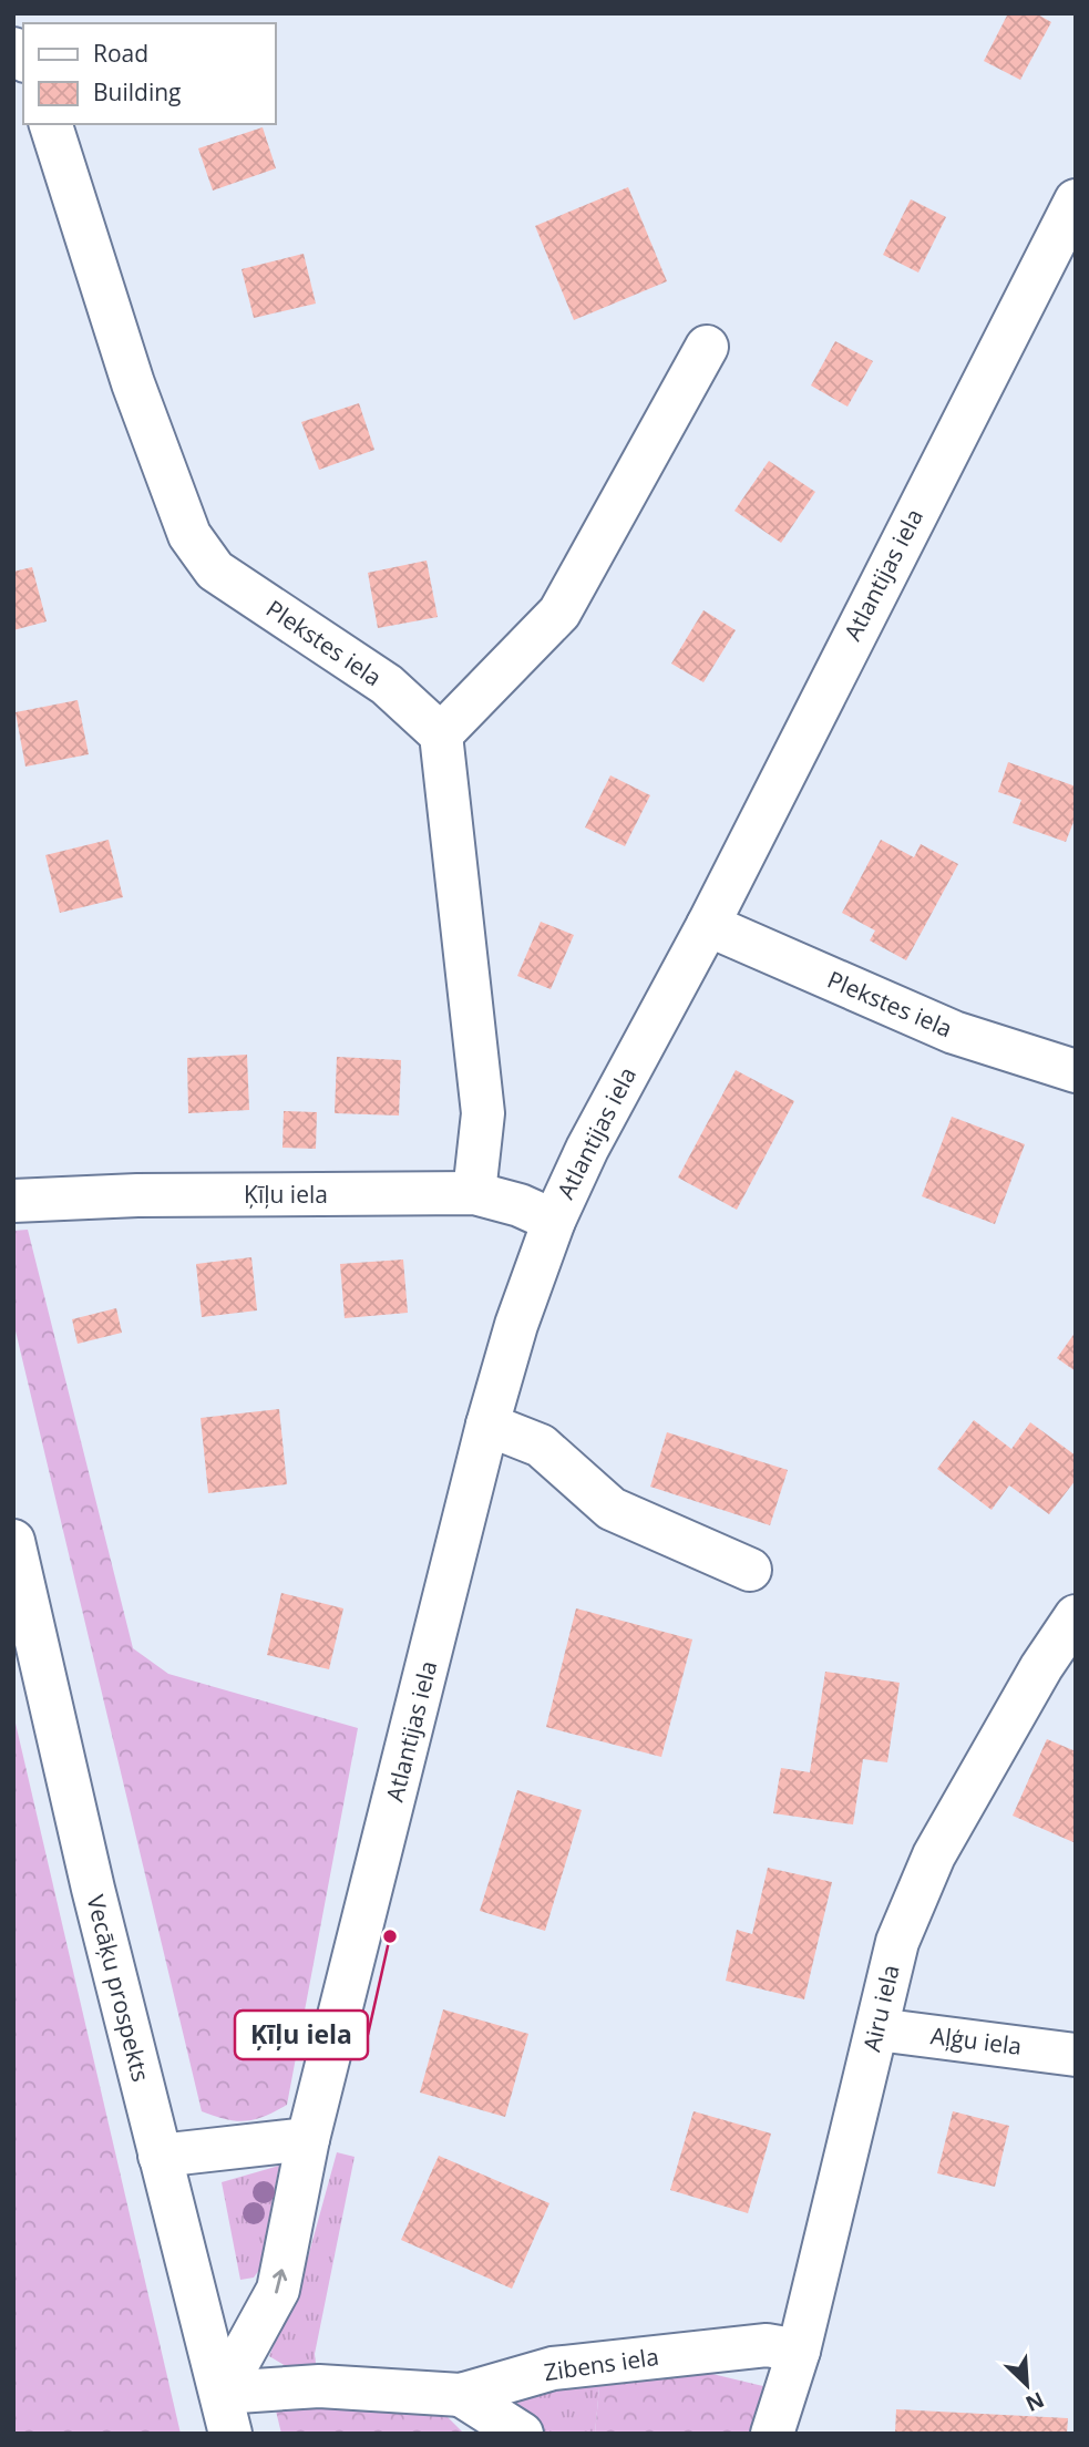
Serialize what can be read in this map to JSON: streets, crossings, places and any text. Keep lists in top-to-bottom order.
{
  "streets": {
    "street": [
      "Atlantijas iela",
      "Plekstes iela",
      "Ķīļu iela",
      "Vecāķu prospekts",
      "Airu iela",
      "Aļģu iela",
      "Zibens iela"
    ]
  },
  "crossings": [
    ["Atlantijas iela", "Plekstes iela"],
    ["Atlantijas iela", "Ķīļu iela"],
    ["Atlantijas iela", "Vecāķu prospekts"],
    ["Atlantijas iela", "Zibens iela"],
    ["Vecāķu prospekts", "Zibens iela"],
    ["Airu iela", "Aļģu iela"],
    ["Airu iela", "Zibens iela"]
  ],
  "places": ["Ķīļu iela"],
  "legend": ["Road", "Building"],
  "north": "bottom right"
}
